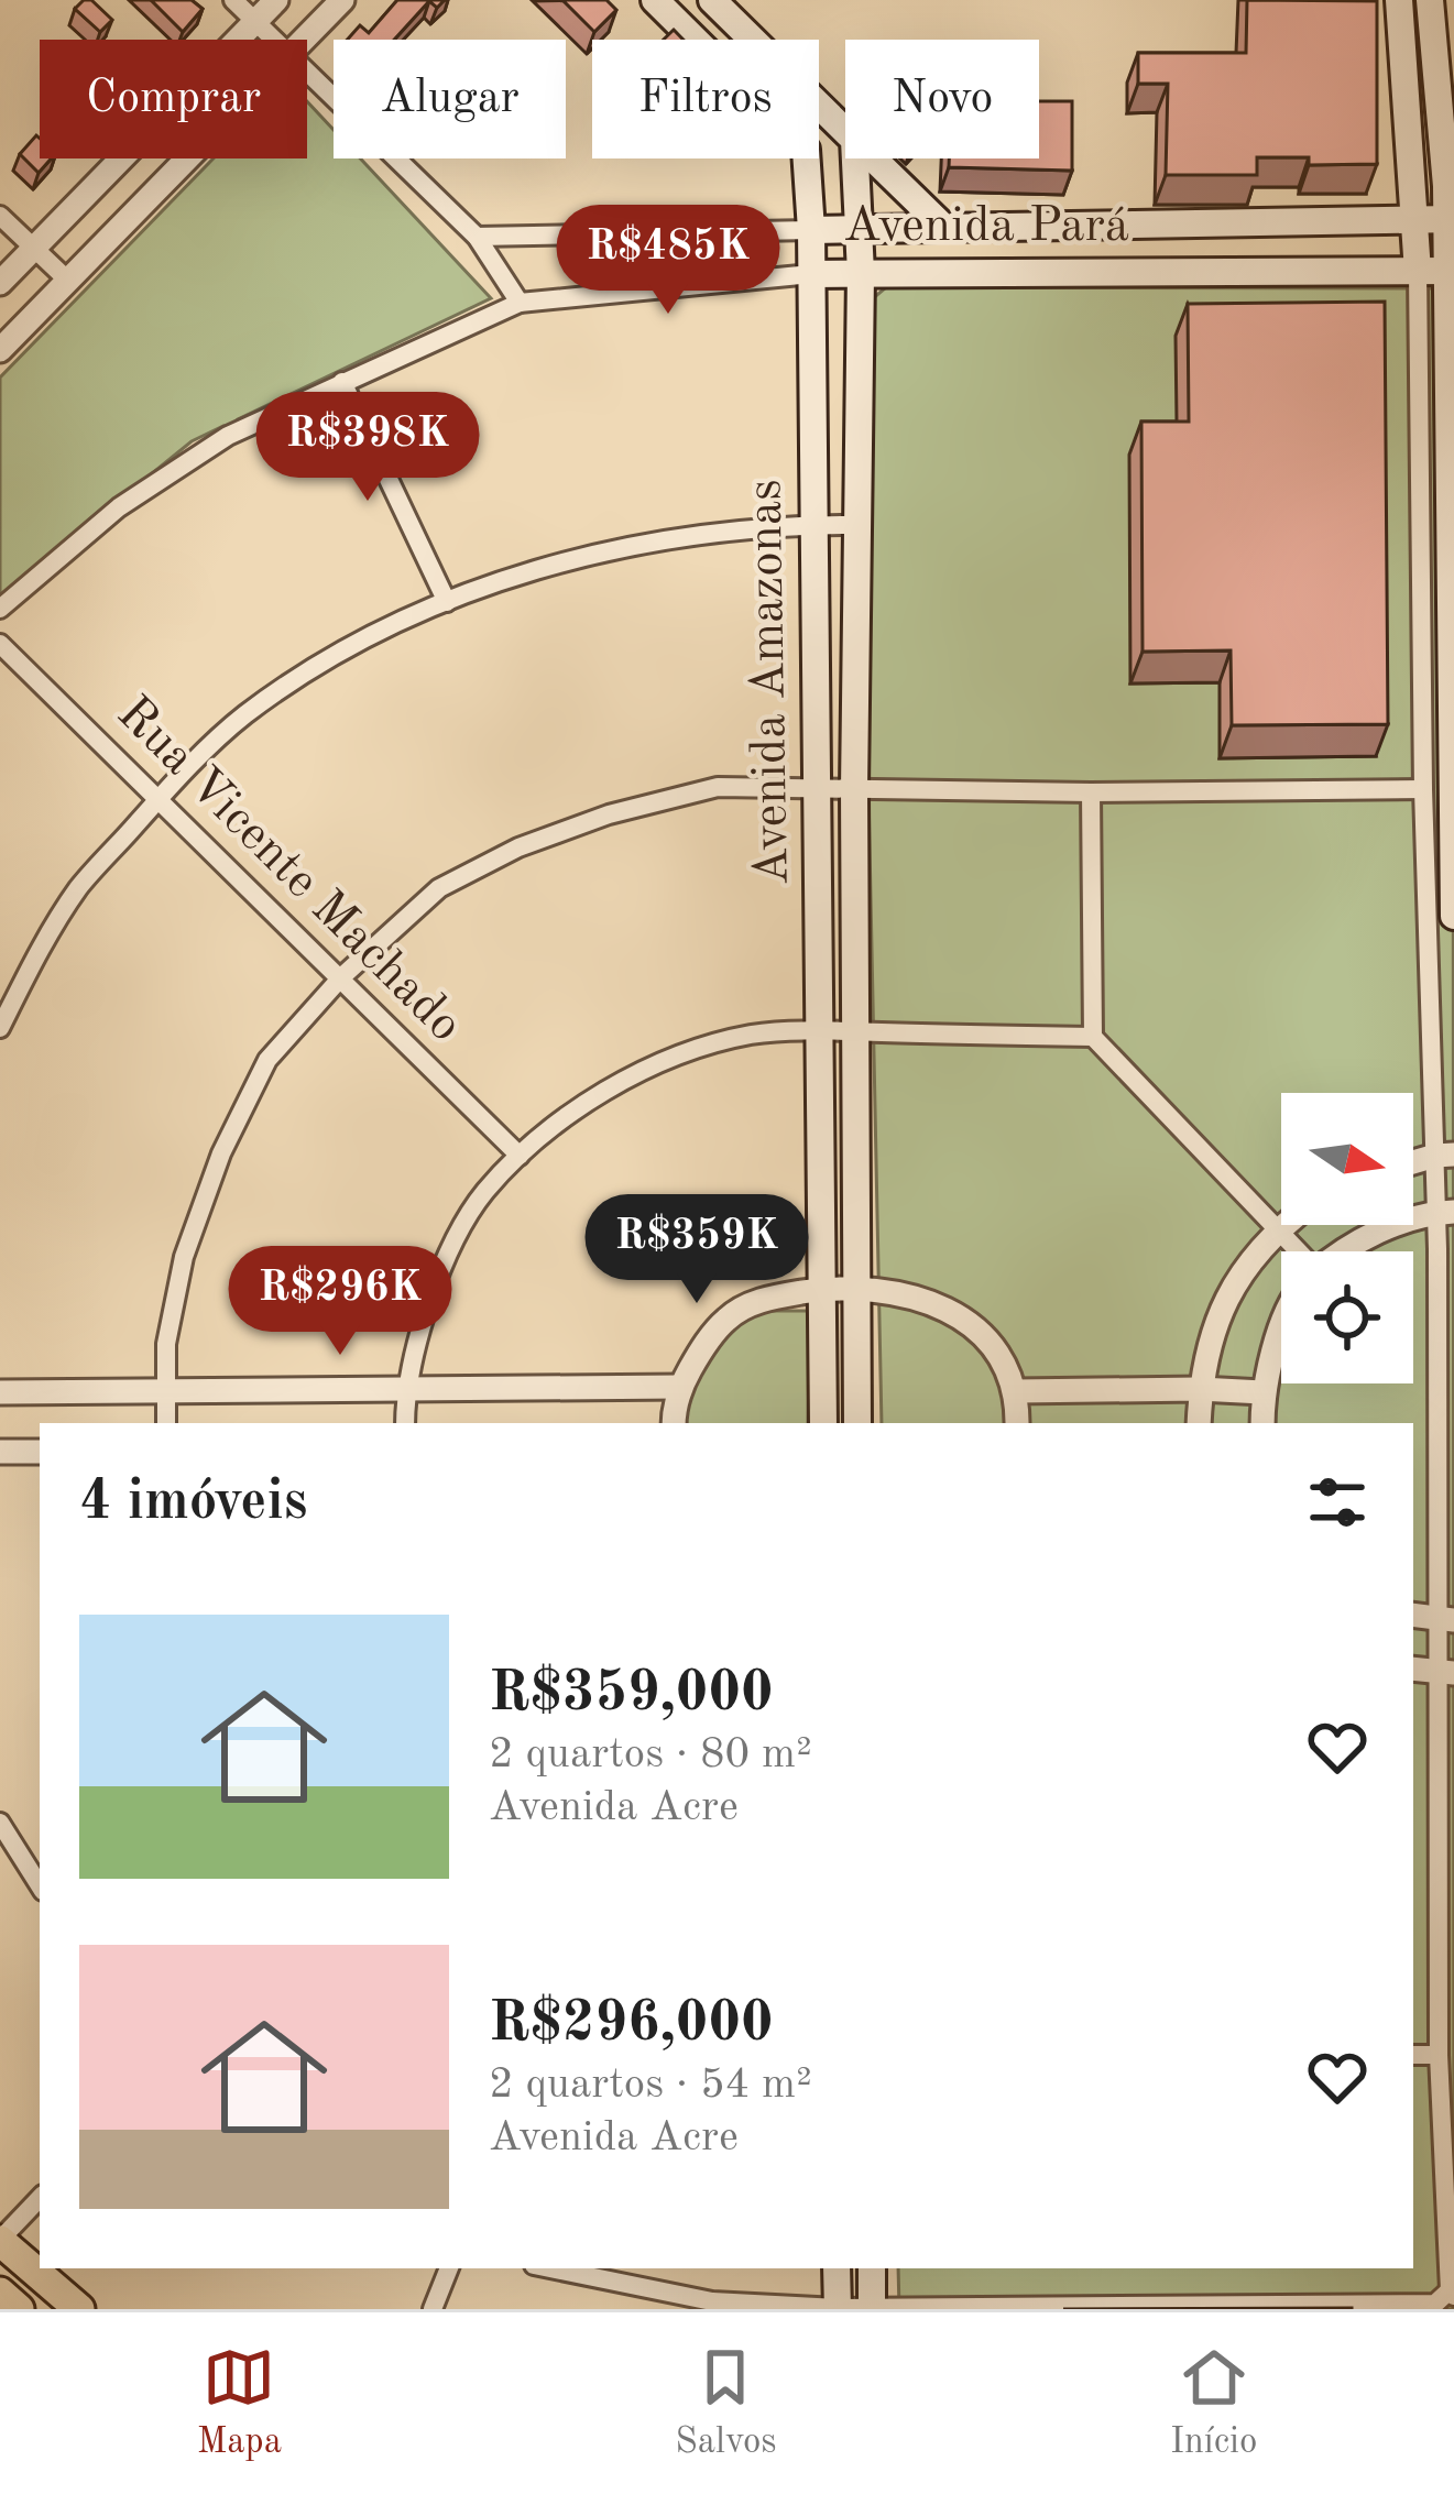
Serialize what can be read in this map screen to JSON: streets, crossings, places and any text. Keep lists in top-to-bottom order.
{
  "streets": {
    "main road": ["Avenida Pará", "Avenida Amazonas"],
    "street": ["Rua Vicente Machado"]
  },
  "crossings": [
    ["Avenida Pará", "Avenida Amazonas"]
  ],
  "north": "right",
  "page": {
    "chip": [
      "Comprar",
      "Alugar",
      "Filtros",
      "Novo"
    ],
    "price": [
      "R$485K",
      "R$398K",
      "R$359K",
      "R$296K"
    ],
    "heading": "4 imóveis",
    "list": [
      {
        "name": "R$359,000",
        "note": "2 quartos · 80 m² · Avenida Acre"
      },
      {
        "name": "R$296,000",
        "note": "2 quartos · 54 m² · Avenida Acre"
      }
    ],
    "tabs": ["Mapa", "Salvos", "Início"]
  }
}
